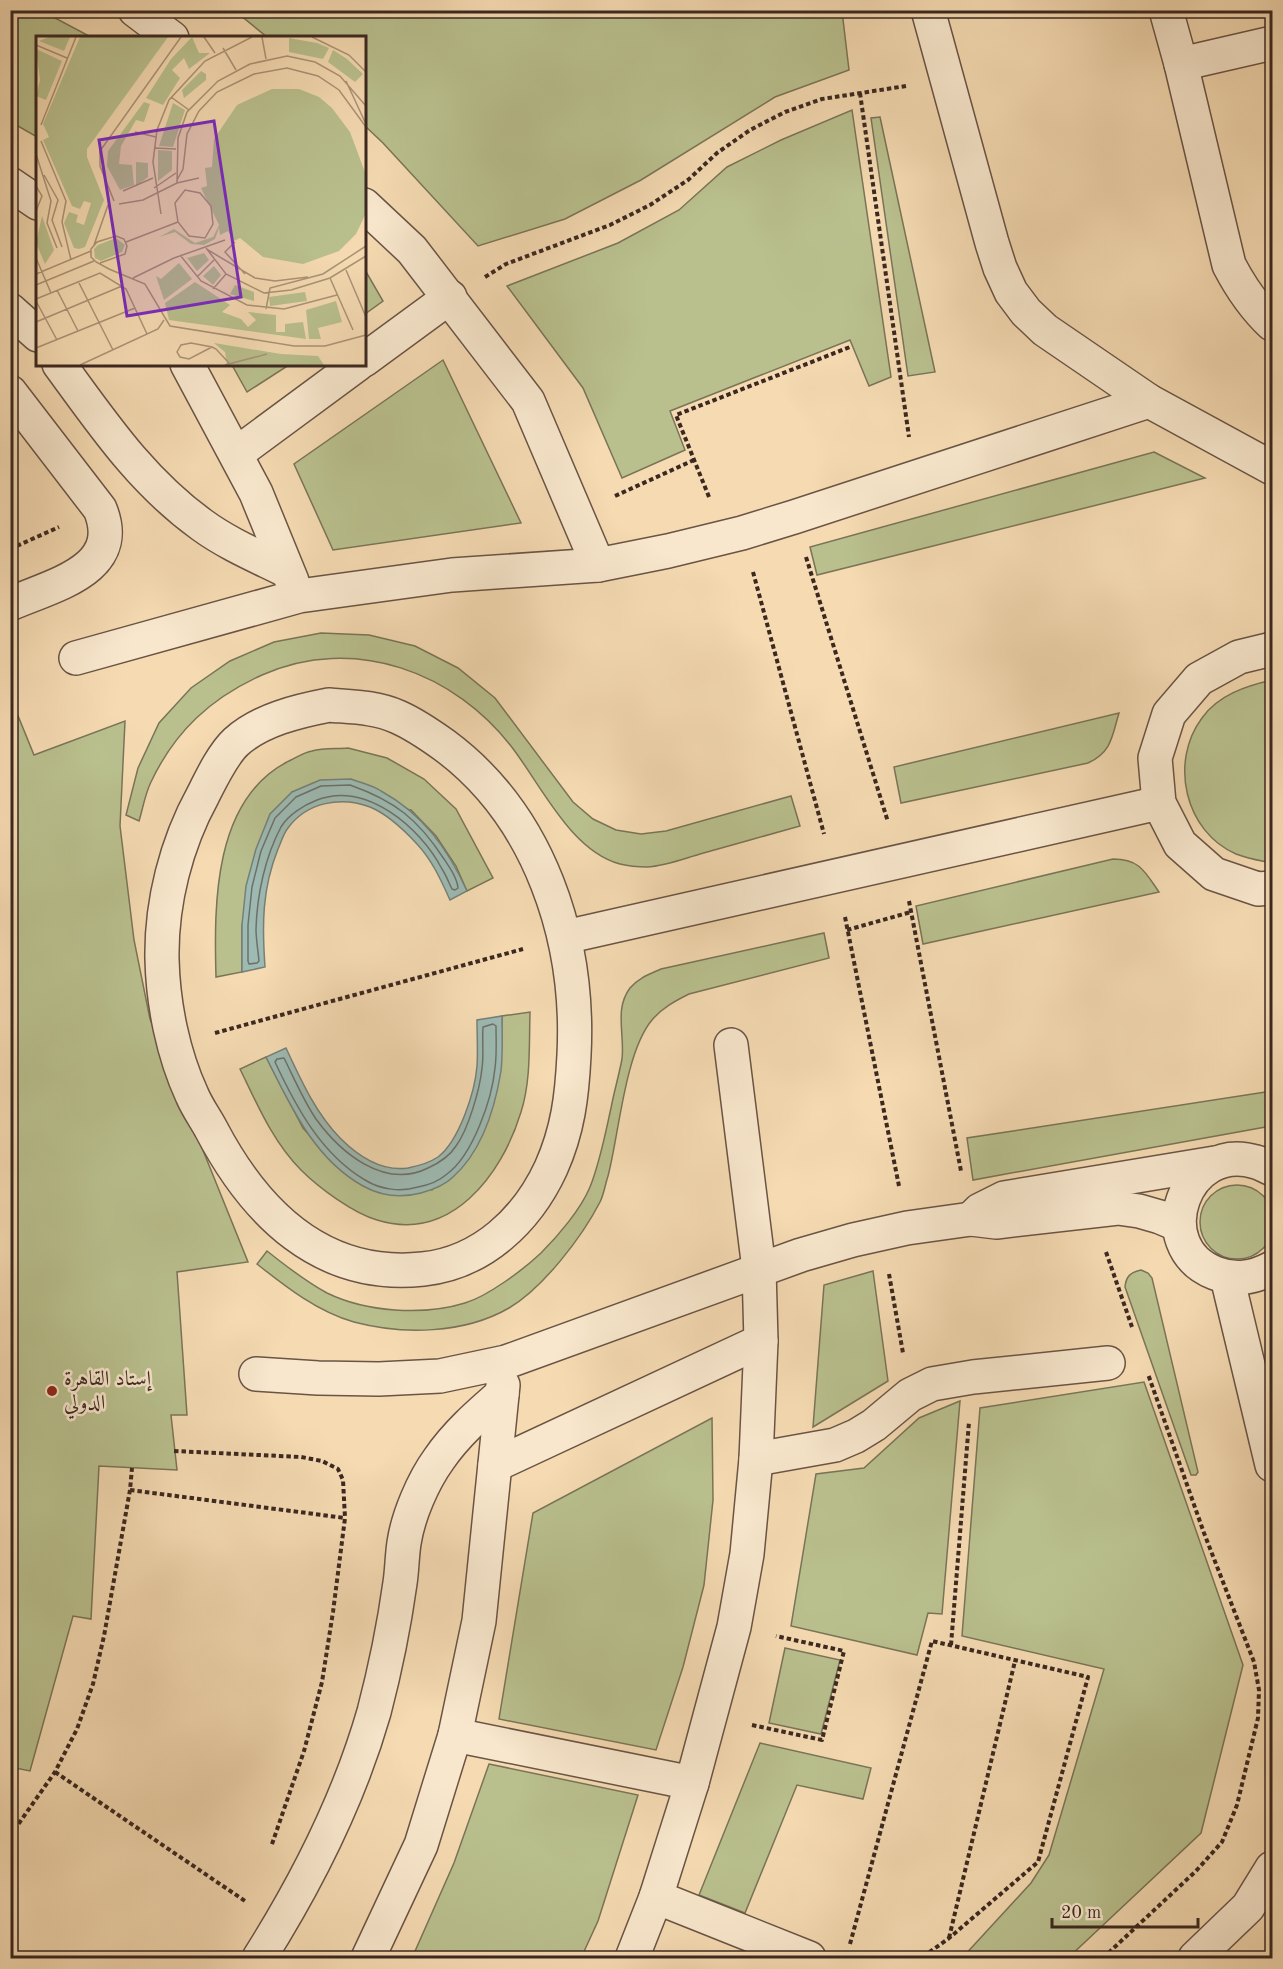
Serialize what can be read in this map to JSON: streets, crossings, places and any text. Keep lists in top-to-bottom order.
{
  "places": ["إستاد القاهرة الدولي"],
  "scale_bar": "20 m"
}
